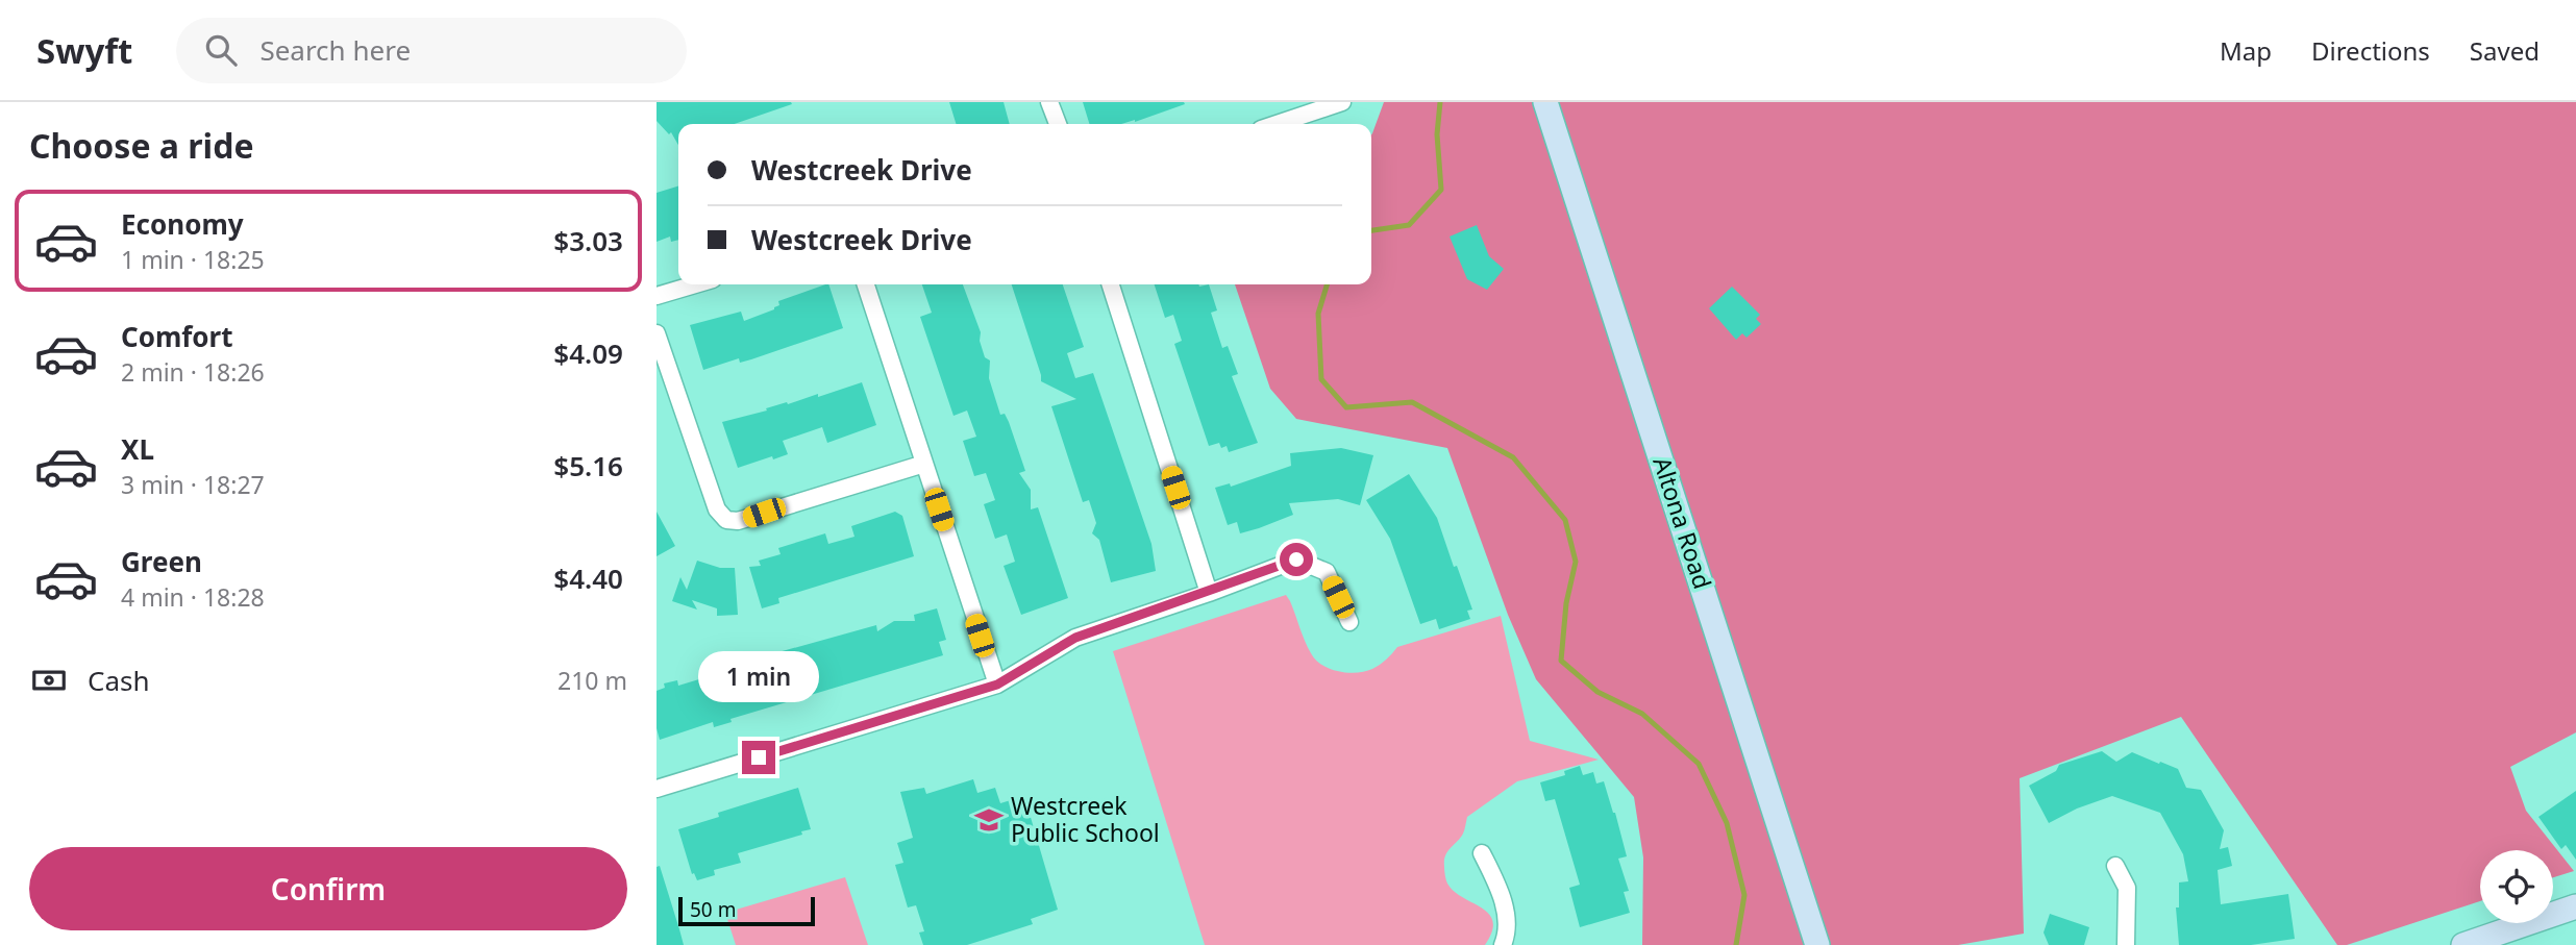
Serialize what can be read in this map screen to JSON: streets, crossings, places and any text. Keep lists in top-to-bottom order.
{
  "streets": {
    "main road": ["Altona Road"]
  },
  "places": {
    "school or university": ["Westcreek Public School"]
  },
  "scale_bar": "50 m",
  "page": {
    "header": "Swyft",
    "search": "Search here",
    "nav": ["Map", "Directions", "Saved"],
    "heading": "Choose a ride",
    "banner": ["Westcreek Drive", "Westcreek Drive"],
    "list": [
      {
        "name": "Economy",
        "note": "1 min · 18:25",
        "value": "$3.03"
      },
      {
        "name": "Comfort",
        "note": "2 min · 18:26",
        "value": "$4.09"
      },
      {
        "name": "XL",
        "note": "3 min · 18:27",
        "value": "$5.16"
      },
      {
        "name": "Green",
        "note": "4 min · 18:28",
        "value": "$4.40"
      }
    ],
    "pay": ["Cash", "210 m"],
    "bubble": "1 min",
    "buttons": "Confirm",
    "scale": "50 m"
  }
}
